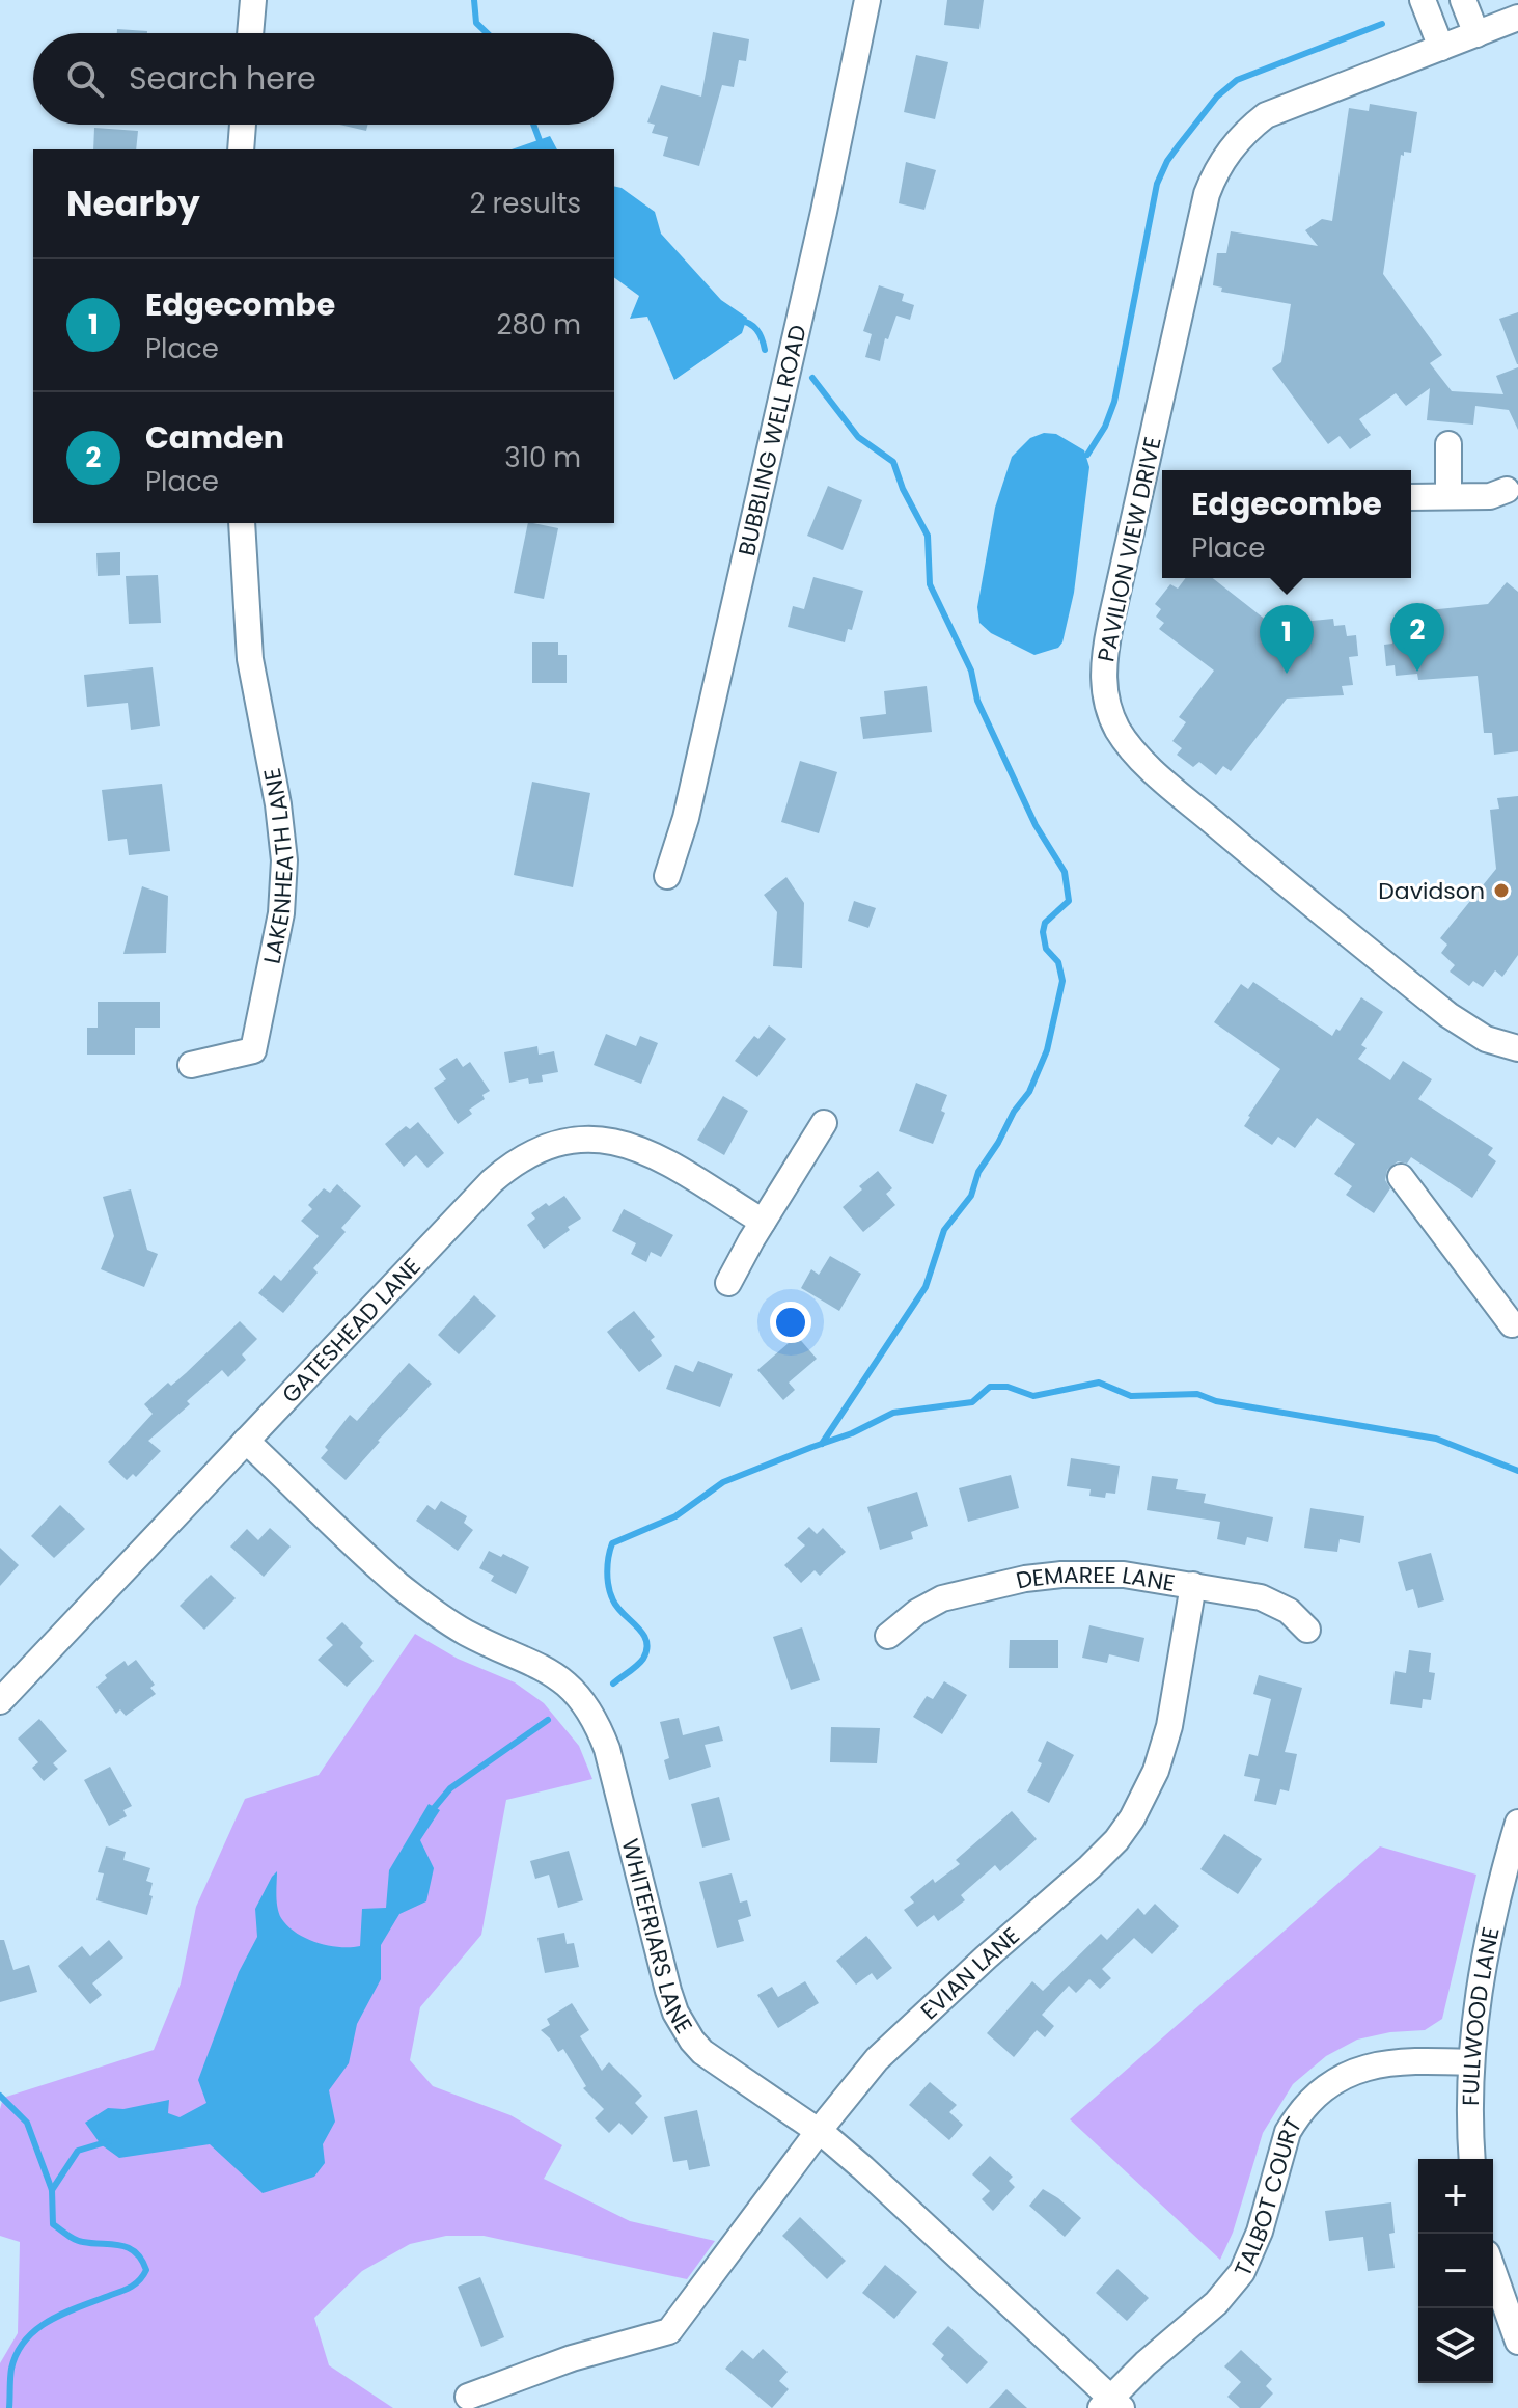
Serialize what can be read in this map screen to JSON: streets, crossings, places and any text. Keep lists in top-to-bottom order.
{
  "streets": {
    "street": [
      "BUBBLING WELL ROAD",
      "PAVILION VIEW DRIVE",
      "LAKENHEATH LANE",
      "GATESHEAD LANE",
      "DEMAREE LANE",
      "WHITEFRIARS LANE",
      "EVIAN LANE",
      "FULLWOOD LANE",
      "TALBOT COURT"
    ]
  },
  "crossings": [
    ["GATESHEAD LANE", "WHITEFRIARS LANE"],
    ["DEMAREE LANE", "EVIAN LANE"],
    ["WHITEFRIARS LANE", "EVIAN LANE"],
    ["WHITEFRIARS LANE", "TALBOT COURT"],
    ["FULLWOOD LANE", "TALBOT COURT"]
  ],
  "places": ["Davidson"],
  "page": {
    "search": "Search here",
    "heading": ["Nearby", "2 results"],
    "list": [
      {
        "mark": "1",
        "name": "Edgecombe",
        "note": "Place",
        "value": "280 m"
      },
      {
        "mark": "2",
        "name": "Camden",
        "note": "Place",
        "value": "310 m"
      }
    ],
    "popup": ["Edgecombe", "Place"],
    "pins": ["2", "1"],
    "map_buttons": ["+", "−"]
  }
}
